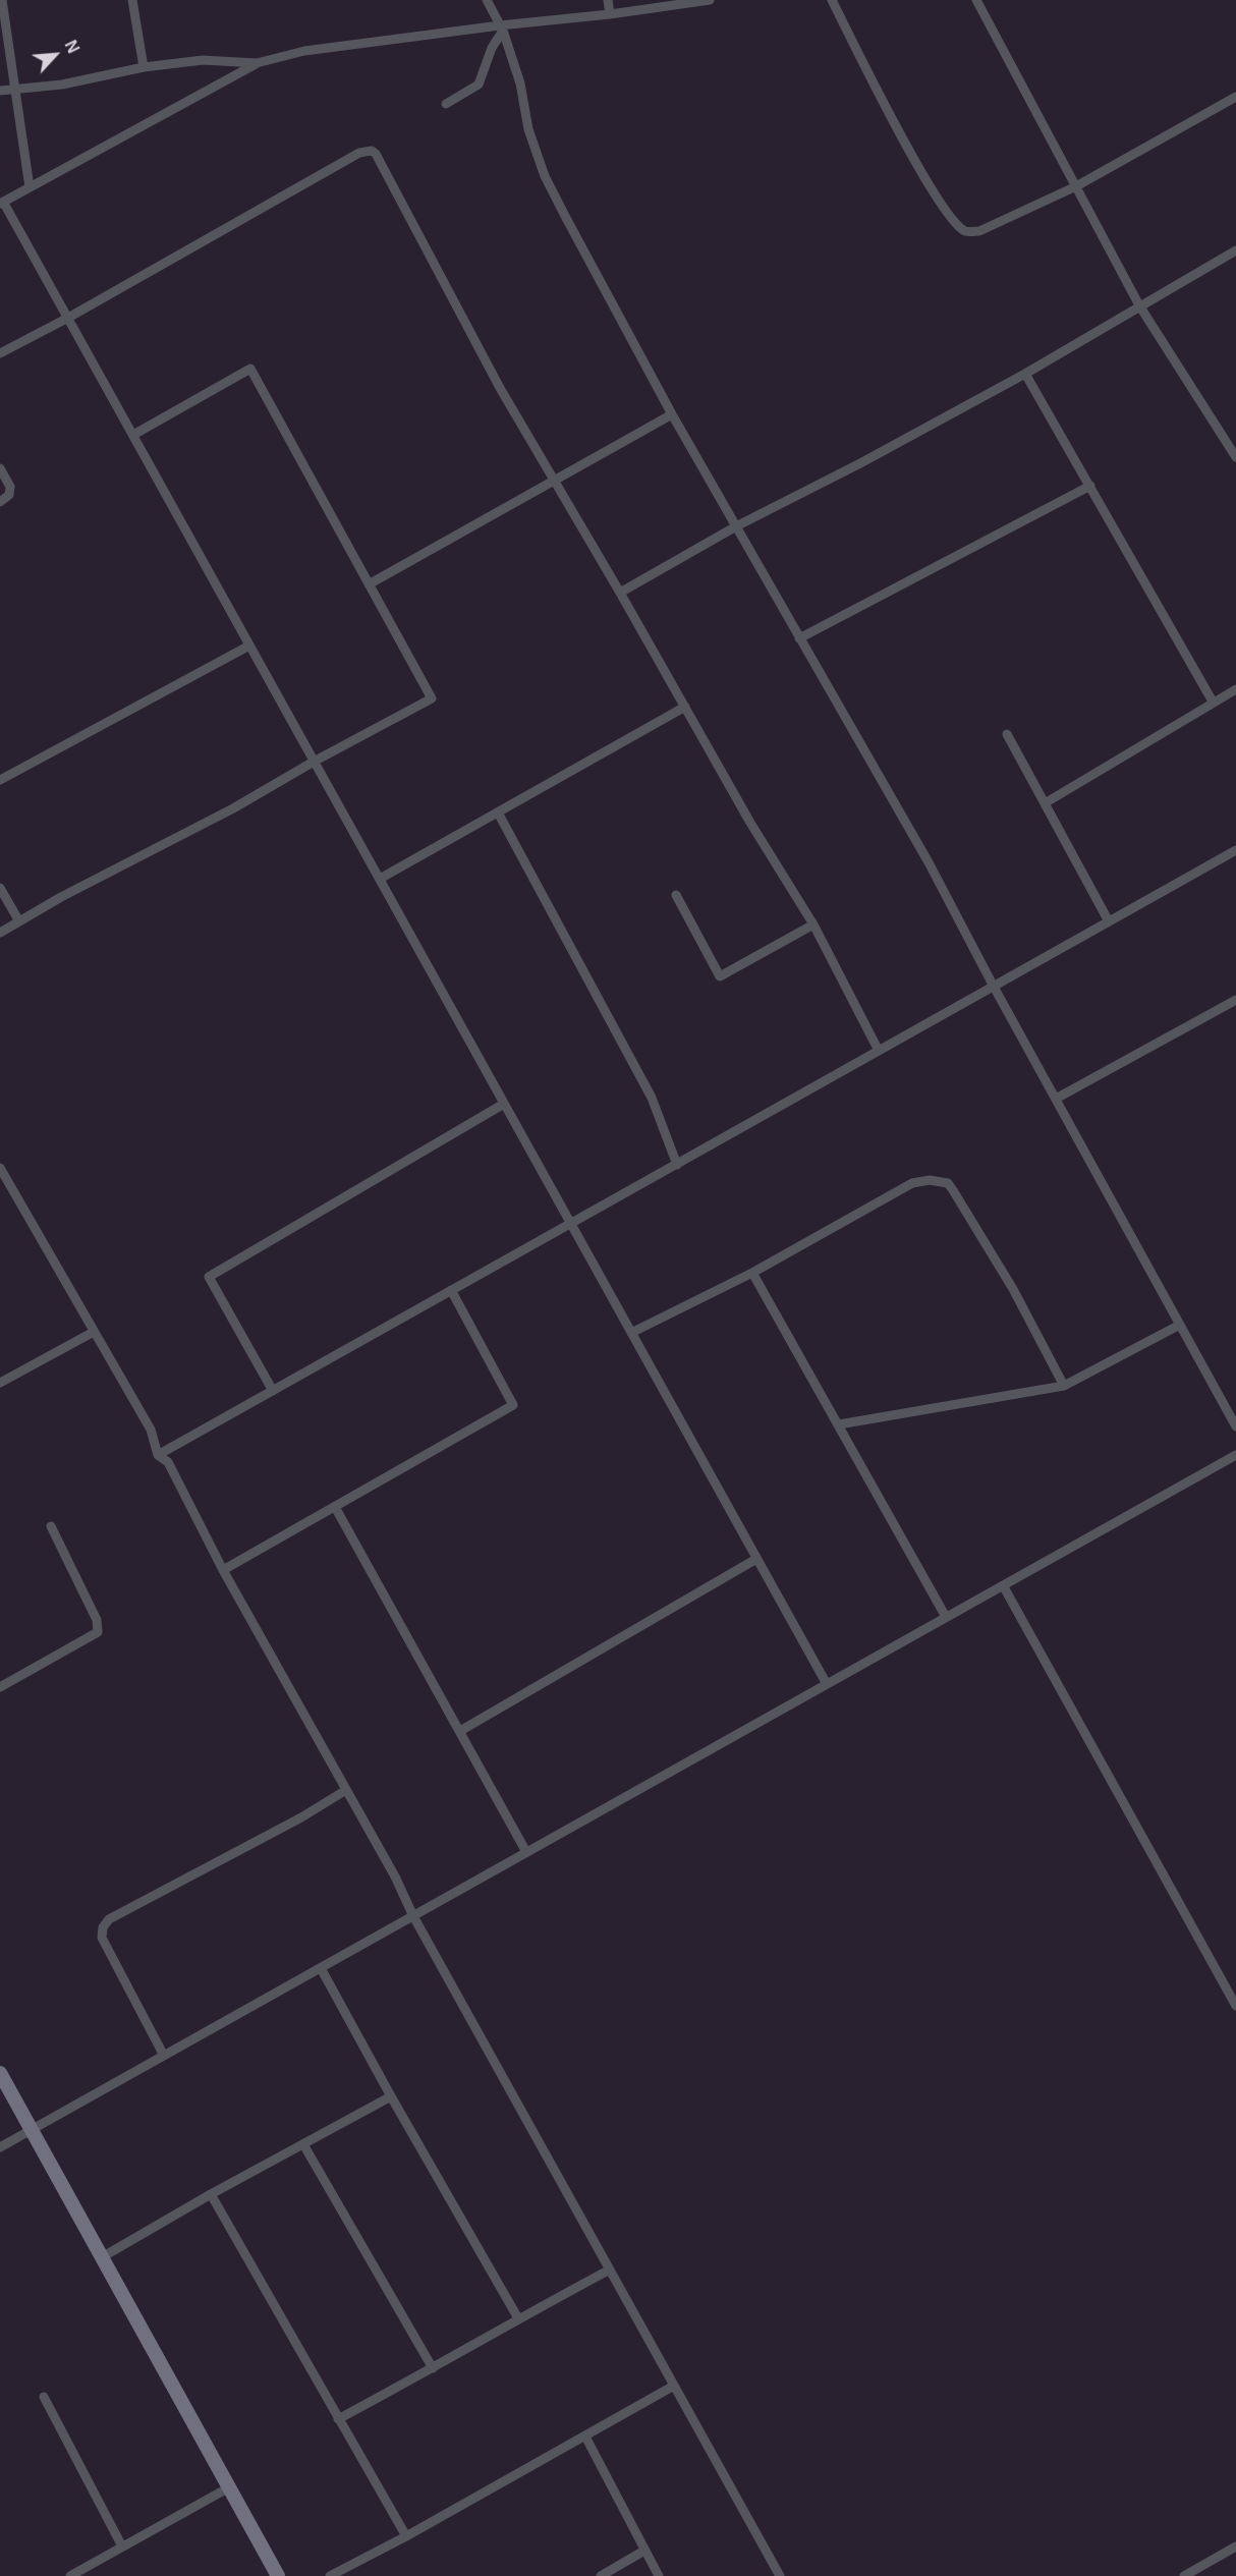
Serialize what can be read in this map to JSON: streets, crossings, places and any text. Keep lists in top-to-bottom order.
{
  "north": "top right"
}
